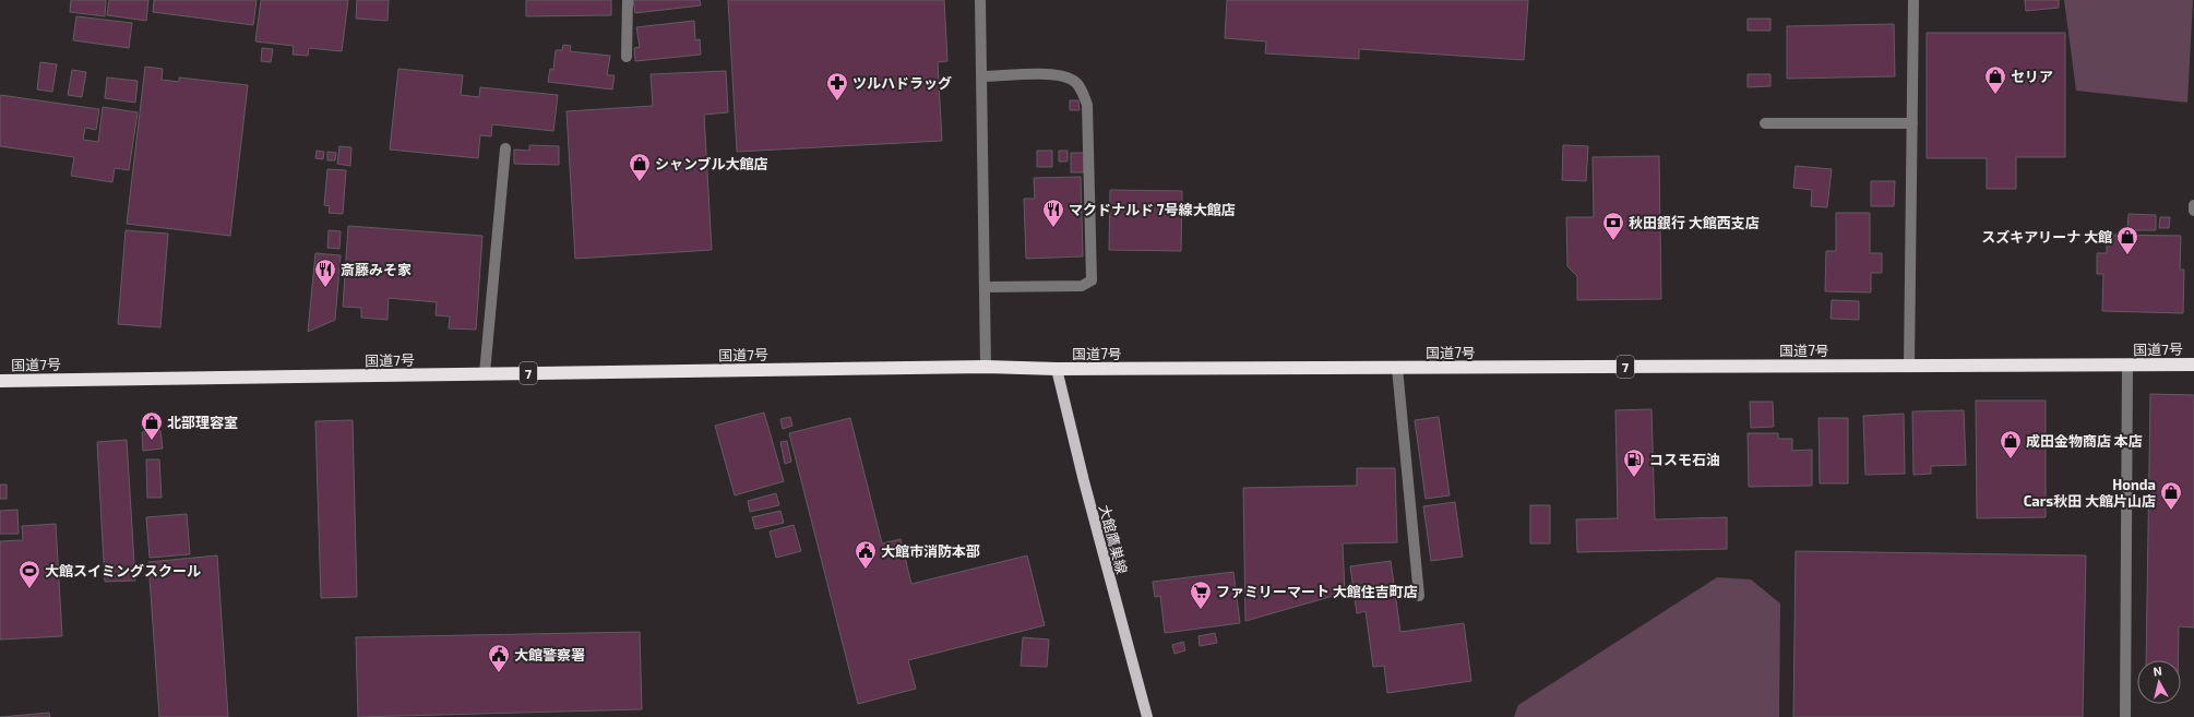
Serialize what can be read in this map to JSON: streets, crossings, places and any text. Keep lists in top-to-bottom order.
{
  "streets": {
    "highway": ["国道7号", "7"],
    "main road": ["大館鷹巣線"]
  },
  "crossings": [
    ["国道7号", "大館鷹巣線"]
  ],
  "places": {
    "shop": [
      "セリア",
      "シャンブル大館店",
      "スズキアリーナ 大館",
      "北部理容室",
      "成田金物商店 本店",
      "Honda Cars秋田 大館片山店"
    ],
    "pharmacy": ["ツルハドラッグ"],
    "restaurant": ["マクドナルド 7号線大館店", "斎藤みそ家"],
    "bank": ["秋田銀行 大館西支店"],
    "fuel station": ["コスモ石油"],
    "public building": ["大館市消防本部", "大館警察署"],
    "sports": ["大館スイミングスクール"],
    "supermarket": ["ファミリーマート 大館住吉町店"]
  },
  "north": "top"
}
